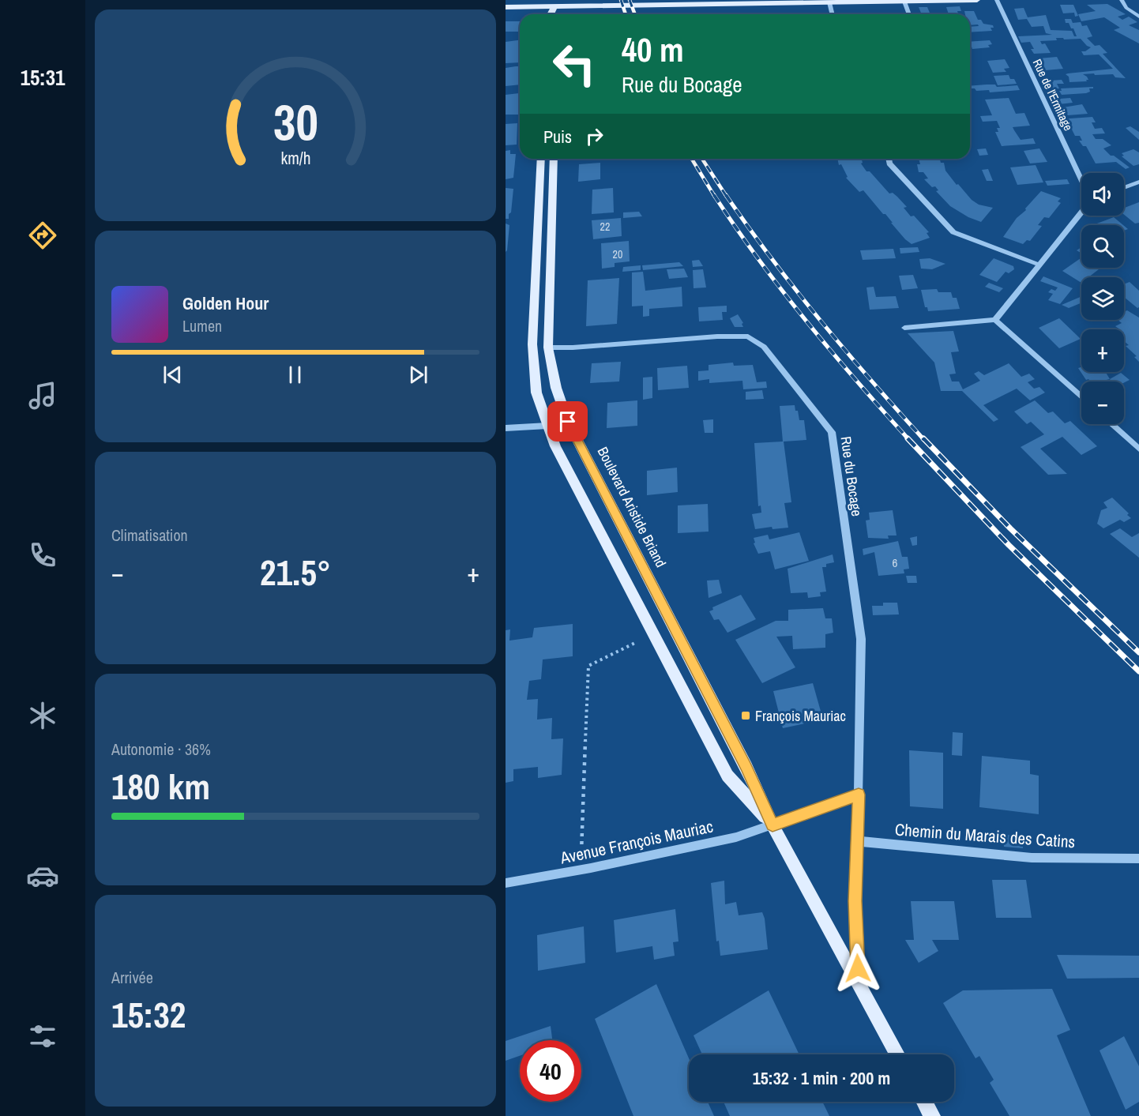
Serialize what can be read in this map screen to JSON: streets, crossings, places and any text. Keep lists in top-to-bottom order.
{
  "streets": {
    "main road": ["Boulevard Aristide Briand"],
    "street": [
      "Rue de l'Ermitage",
      "Rue du Bocage",
      "Chemin du Marais des Catins",
      "Avenue François Mauriac"
    ]
  },
  "crossings": [
    ["Rue du Bocage", "Boulevard Aristide Briand"],
    ["Rue du Bocage", "Chemin du Marais des Catins"],
    ["Boulevard Aristide Briand", "Avenue François Mauriac"]
  ],
  "places": {
    "transit": ["François Mauriac"]
  },
  "house_numbers": ["22", "20", "6"],
  "page": {
    "tabs": "15:31",
    "turn": ["40 m", "Rue du Bocage"],
    "then": "Puis",
    "map_buttons": ["+", "−"],
    "song": ["Golden Hour", "Lumen"],
    "tile": [
      "Climatisation",
      ["Autonomie · 36%", "180 km"],
      ["Arrivée", "15:32"]
    ],
    "heat": ["−", "21.5°", "+"],
    "limit": "40",
    "trip": "15:32 · 1 min · 200 m",
    "gauge": ["30", "km/h"]
  }
}
